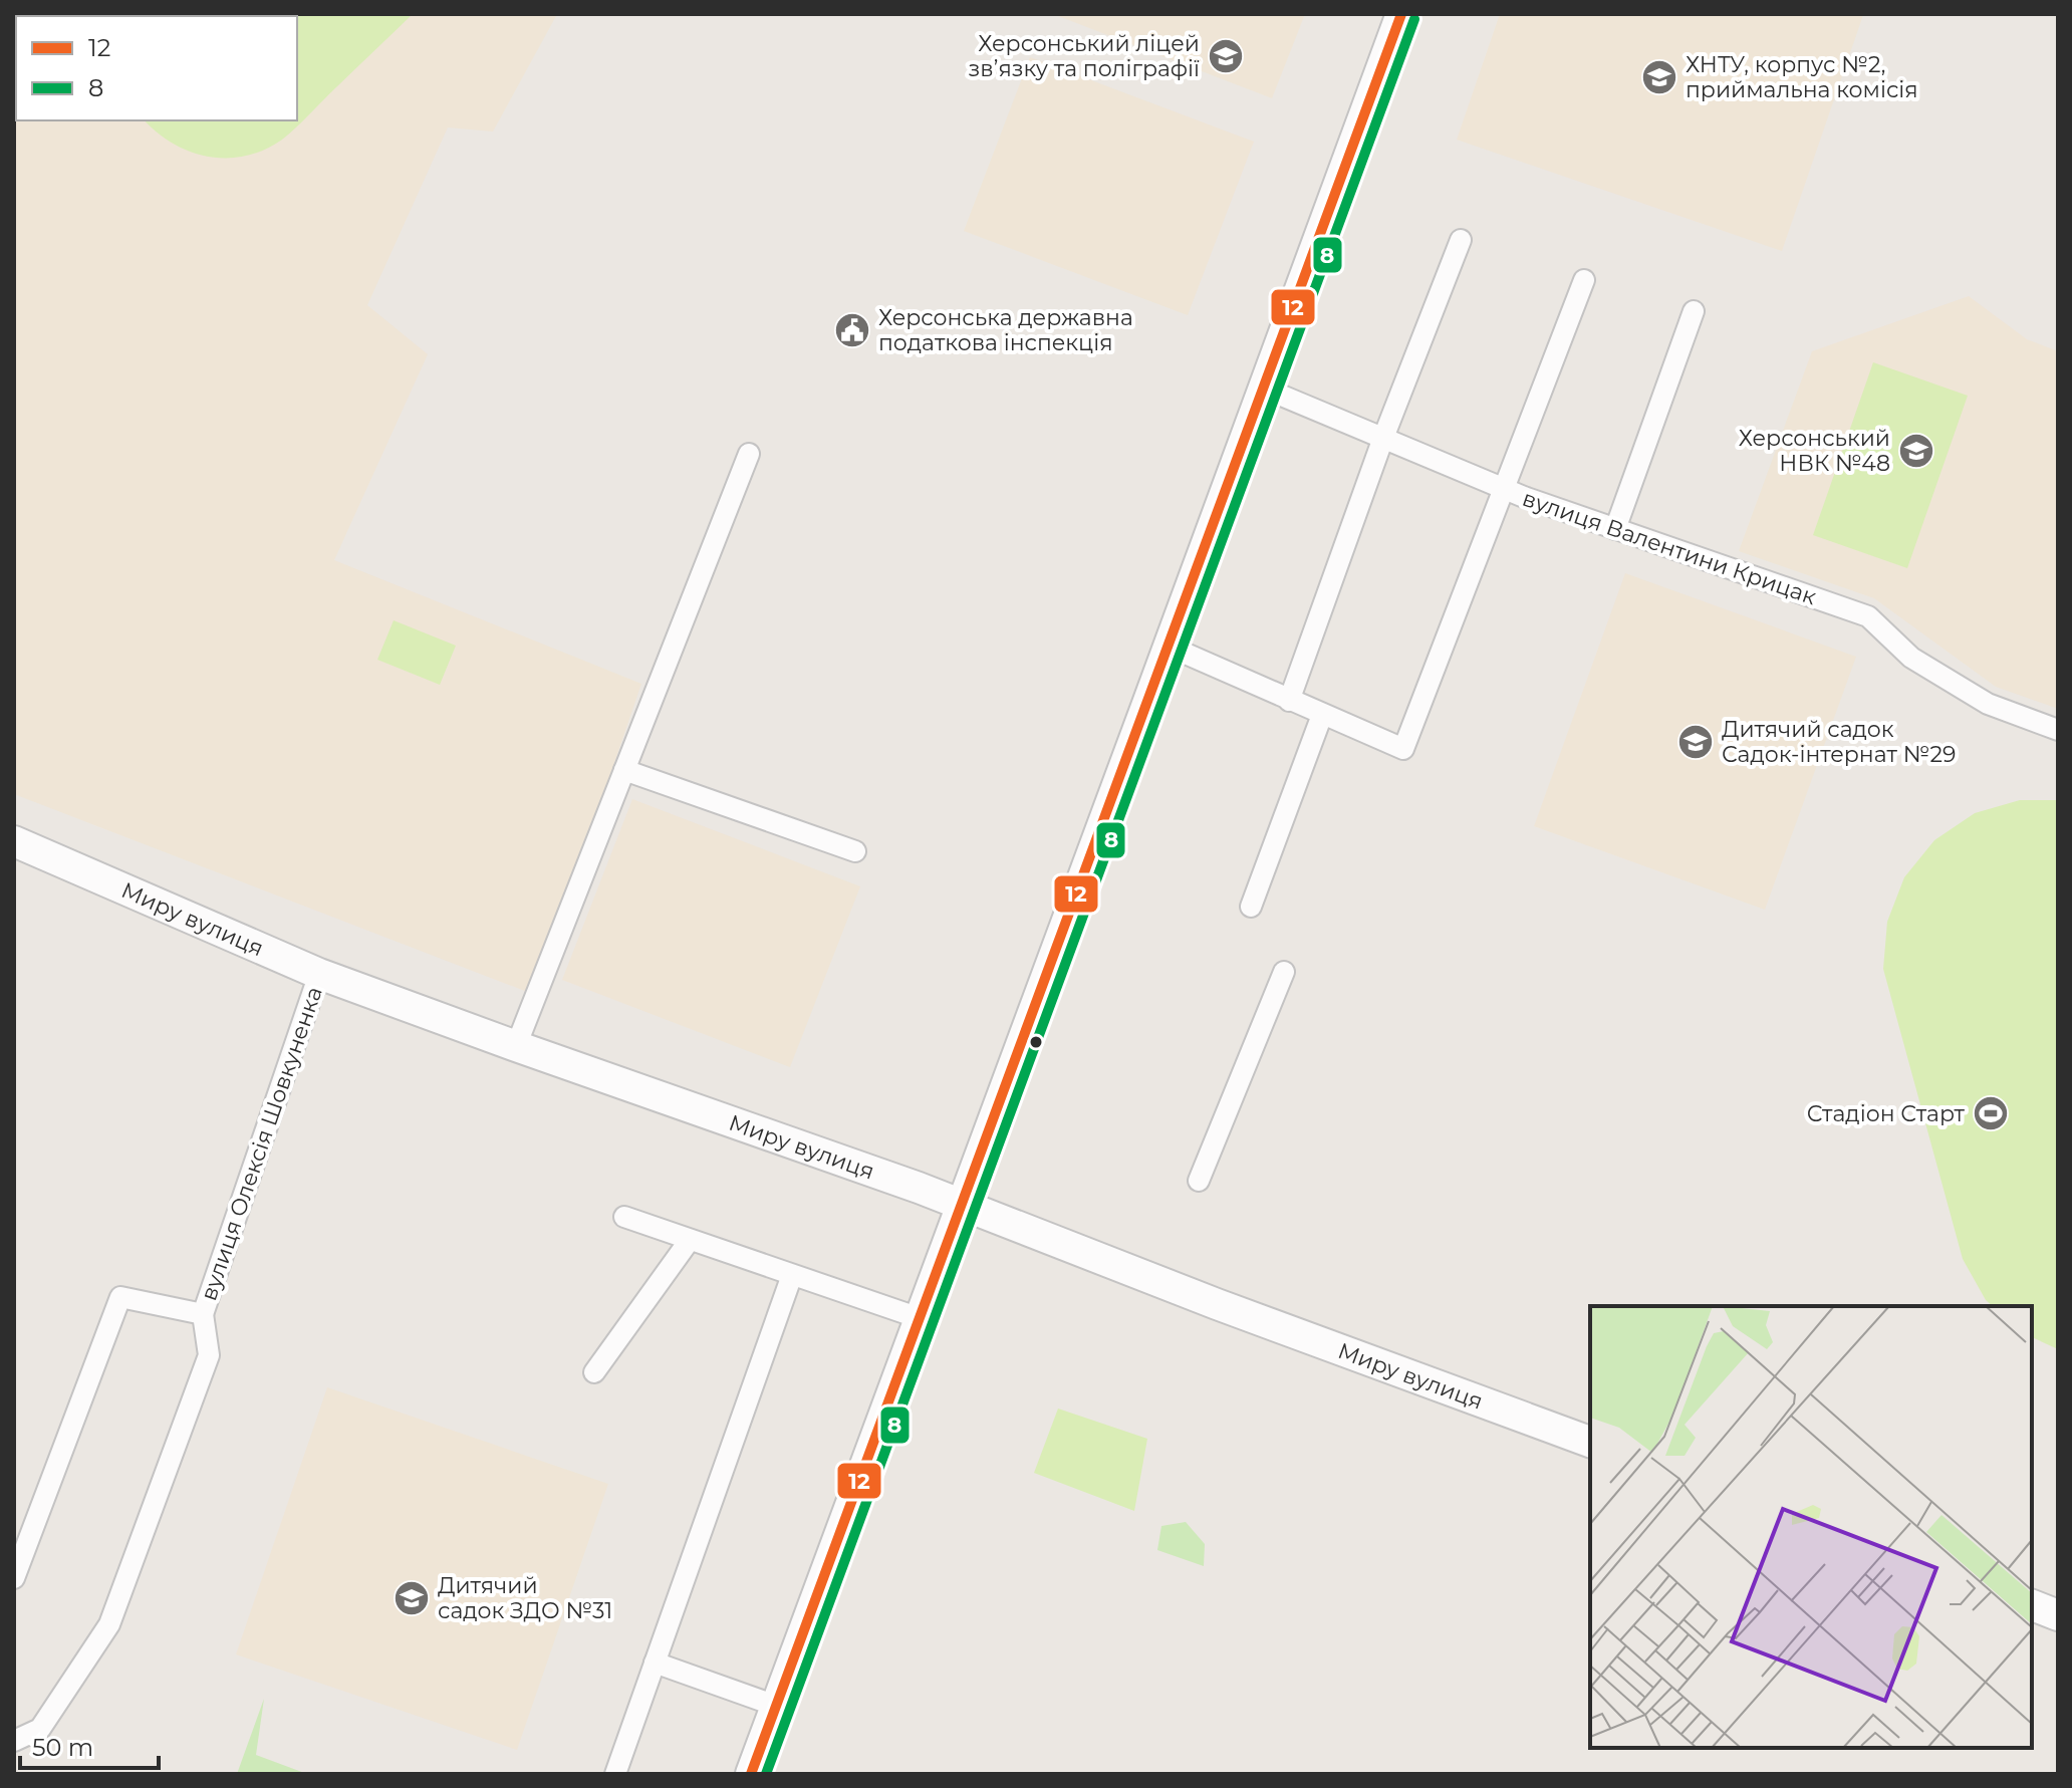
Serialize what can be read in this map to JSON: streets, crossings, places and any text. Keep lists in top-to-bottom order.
{
  "streets": {
    "street": ["вулиця Валентини Крицак", "Миру вулиця", "вулиця Олексія Шовкуненка"]
  },
  "crossings": [
    ["Миру вулиця", "вулиця Олексія Шовкуненка"]
  ],
  "places": {
    "school or university": [
      "Херсонський ліцей зв’язку та поліграфії",
      "ХНТУ, корпус №2, приймальна комісія",
      "Херсонський НВК №48",
      "Дитячий садок Садок-інтернат №29",
      "Дитячий садок ЗДО №31"
    ],
    "public building": ["Херсонська державна податкова інспекція"],
    "sports": ["Стадіон Старт"]
  },
  "lines": ["transit line 12", "transit line 8"],
  "legend": ["12", "8"],
  "scale_bar": "50 m"
}
